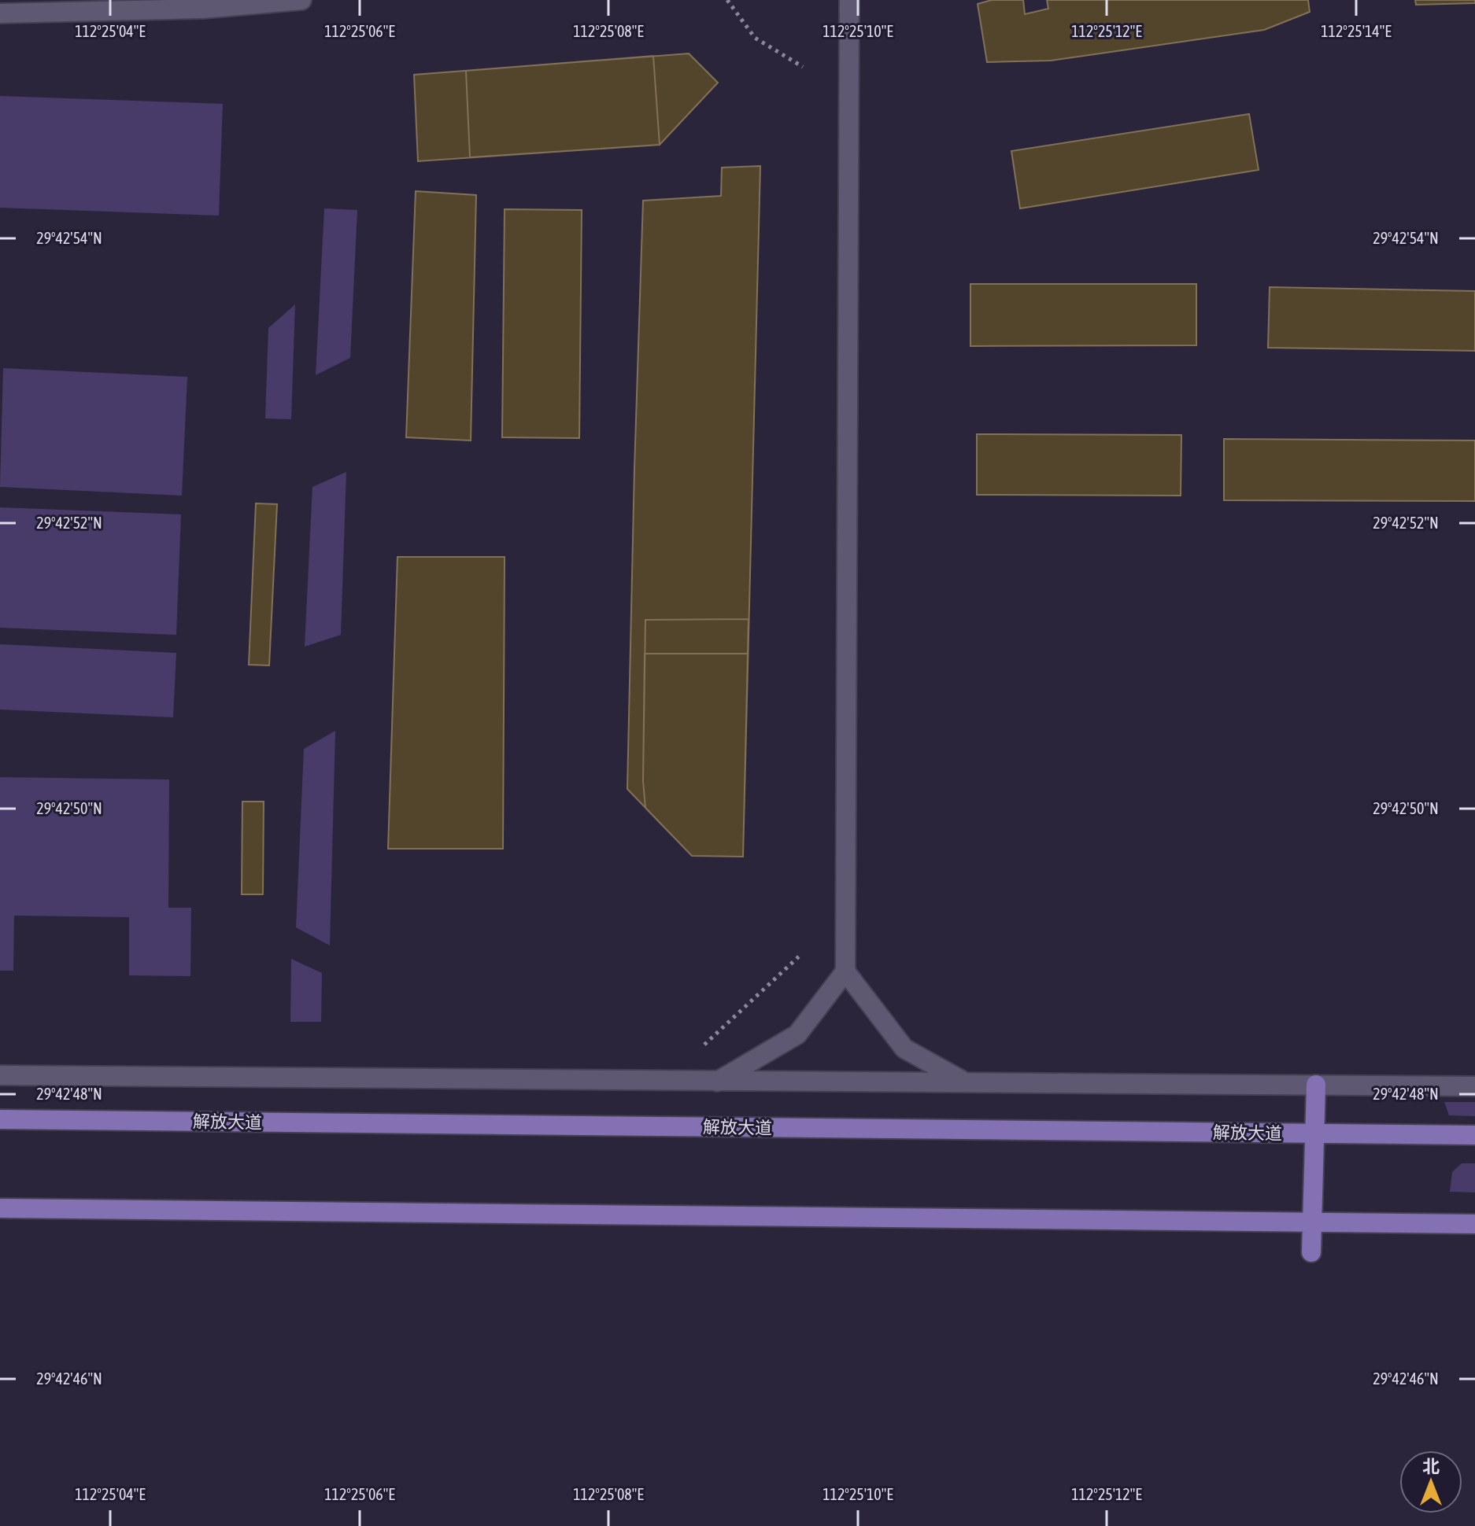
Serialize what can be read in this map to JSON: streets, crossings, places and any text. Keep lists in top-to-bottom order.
{
  "streets": {
    "main road": ["解放大道"]
  },
  "north": "top",
  "coordinates": [
    "112°25'04\"E",
    "112°25'06\"E",
    "112°25'08\"E",
    "112°25'10\"E",
    "112°25'12\"E",
    "112°25'14\"E",
    "29°42'54\"N",
    "29°42'52\"N",
    "29°42'50\"N",
    "29°42'48\"N",
    "29°42'46\"N"
  ]
}
